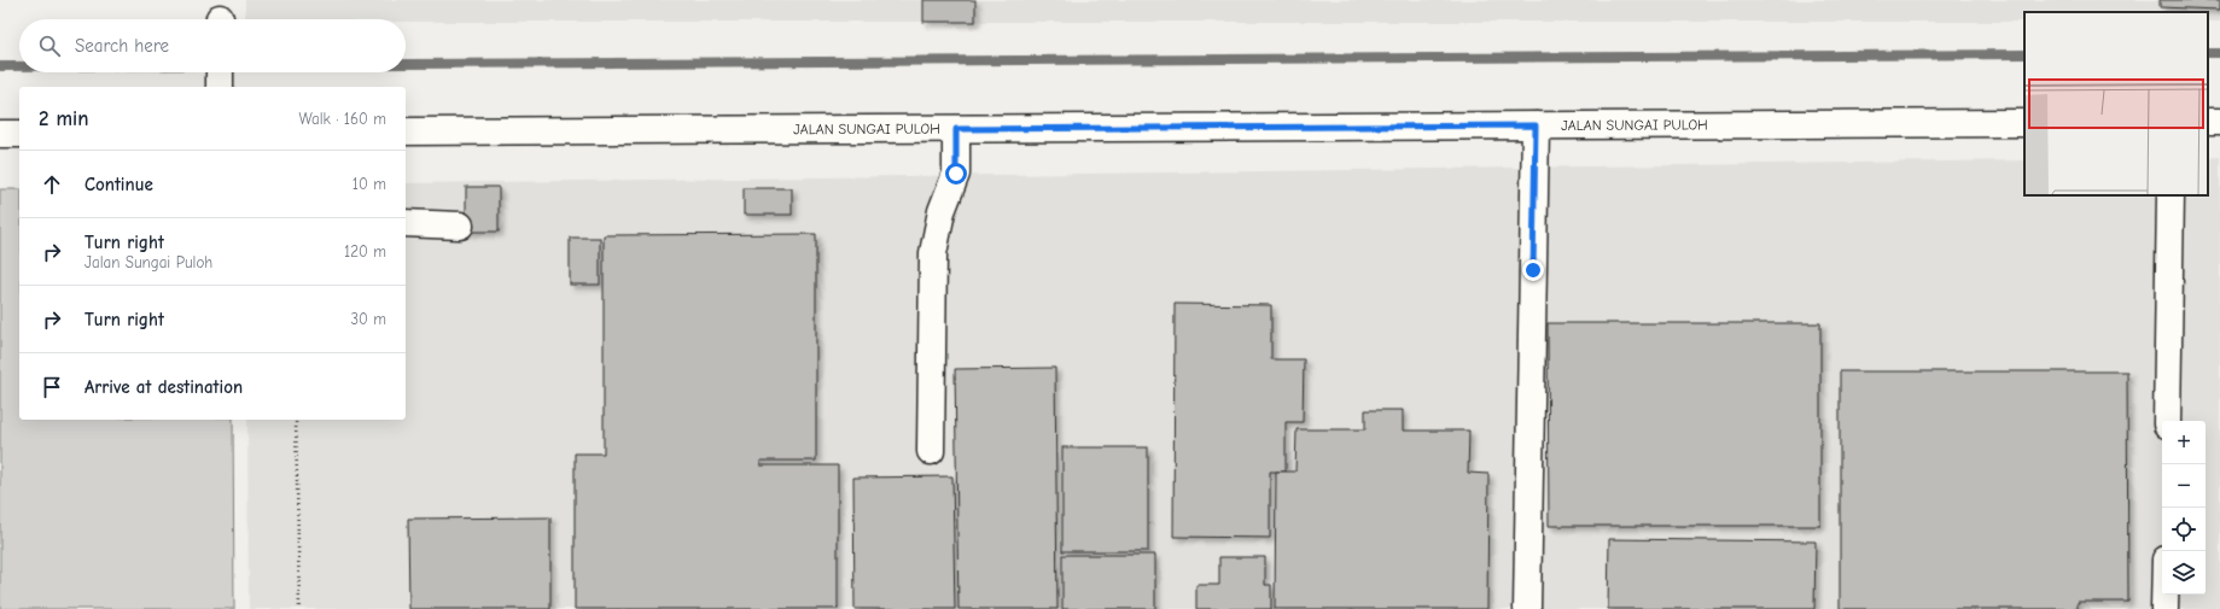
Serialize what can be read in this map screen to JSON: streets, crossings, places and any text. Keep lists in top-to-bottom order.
{
  "streets": {
    "street": ["JALAN SUNGAI PULOH"]
  },
  "page": {
    "search": "Search here",
    "heading": ["2 min", "Walk · 160 m"],
    "list": [
      ["Continue", "10 m"],
      ["Turn right", "Jalan Sungai Puloh", "120 m"],
      ["Turn right", "30 m"],
      "Arrive at destination"
    ],
    "map_buttons": ["+", "−"]
  }
}
